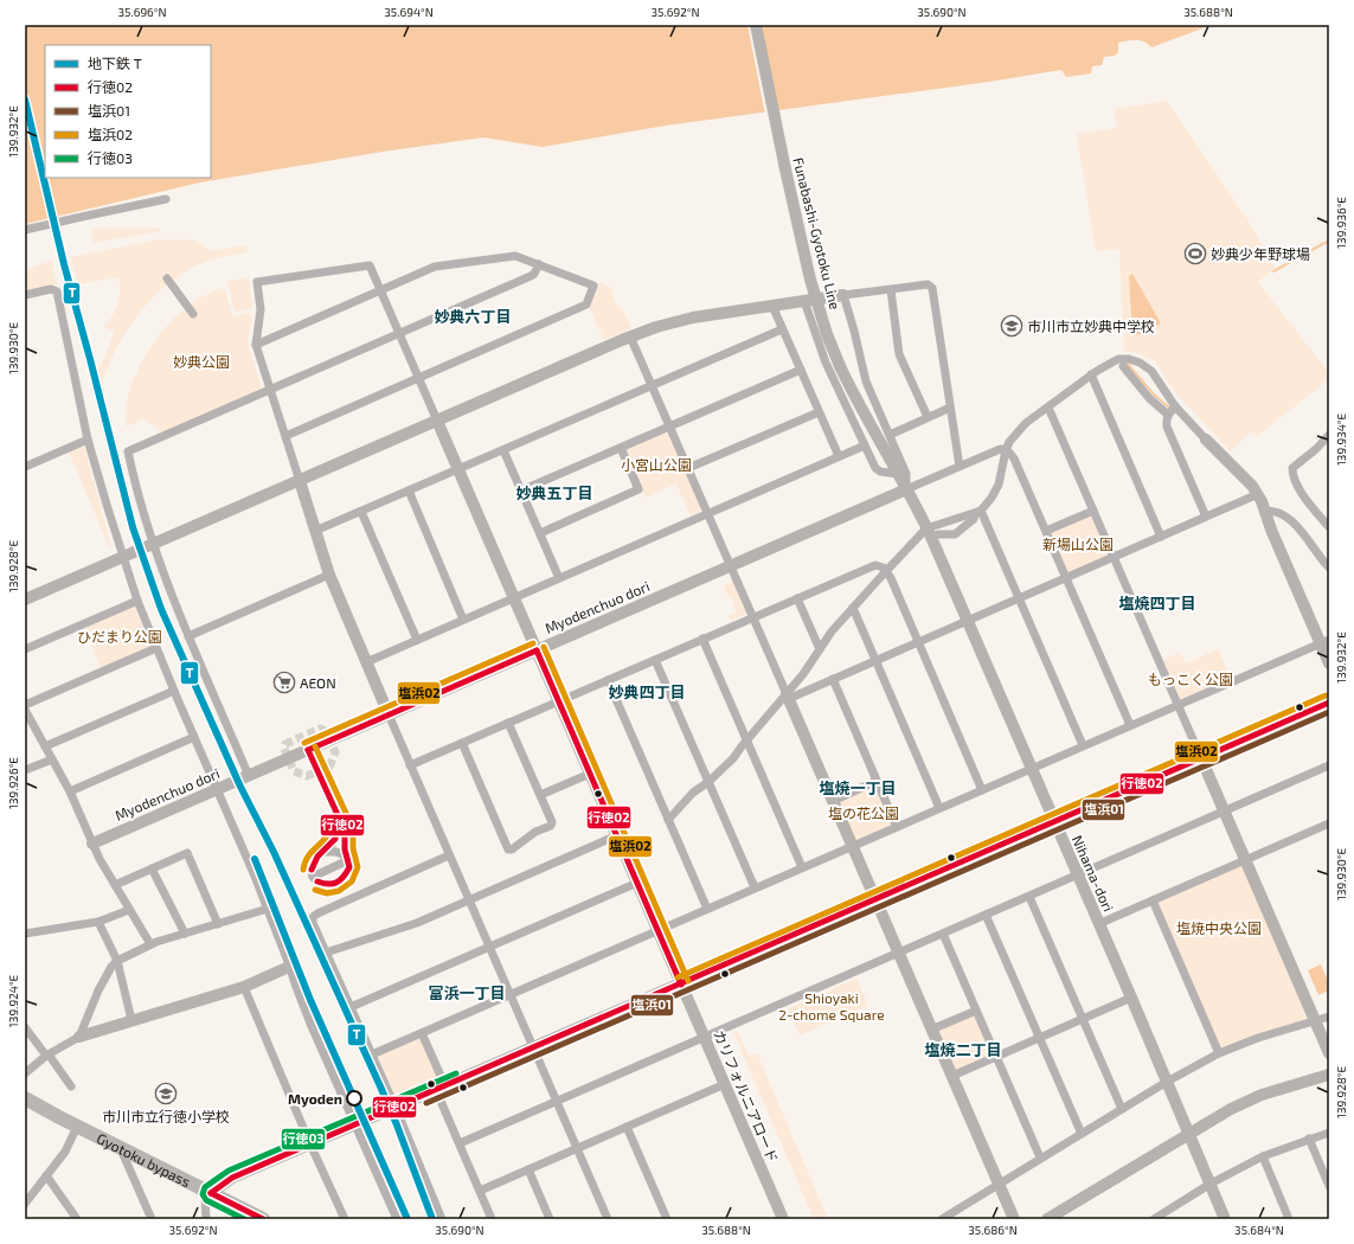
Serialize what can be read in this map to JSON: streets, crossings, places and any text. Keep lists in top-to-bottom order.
{
  "streets": {
    "main road": ["Gyotoku bypass"],
    "street": [
      "Funabashi-Gyotoku Line",
      "Myodenchuo dori",
      "Nihama-dori",
      "カリフォルニアロード"
    ]
  },
  "crossings": [
    ["Funabashi-Gyotoku Line", "Myodenchuo dori"],
    ["Funabashi-Gyotoku Line", "Nihama-dori"],
    ["Myodenchuo dori", "Nihama-dori"],
    ["Myodenchuo dori", "カリフォルニアロード"]
  ],
  "districts": [
    "妙典六丁目",
    "妙典五丁目",
    "塩焼四丁目",
    "妙典四丁目",
    "塩焼一丁目",
    "富浜一丁目",
    "塩焼二丁目"
  ],
  "parks": [
    "妙典公園",
    "小宮山公園",
    "新場山公園",
    "ひだまり公園",
    "もっこく公園",
    "塩の花公園",
    "塩焼中央公園",
    "Shioyaki 2-chome Square"
  ],
  "places": {
    "sports": ["妙典少年野球場"],
    "school or university": ["市川市立妙典中学校", "市川市立行徳小学校"],
    "supermarket": ["AEON"],
    "other": ["Myoden"]
  },
  "lines": [
    "metro line T",
    "transit line 塩浜02",
    "transit line 行徳02",
    "transit line 塩浜01",
    "transit line 行徳03"
  ],
  "legend": [
    "地下鉄 T",
    "行徳02",
    "塩浜01",
    "塩浜02",
    "行徳03"
  ],
  "coordinates": [
    "35.696°N",
    "35.694°N",
    "35.692°N",
    "35.690°N",
    "35.688°N",
    "139.932°E",
    "139.936°E",
    "139.930°E",
    "139.934°E",
    "139.928°E",
    "139.926°E",
    "139.924°E",
    "35.686°N",
    "35.684°N"
  ]
}
